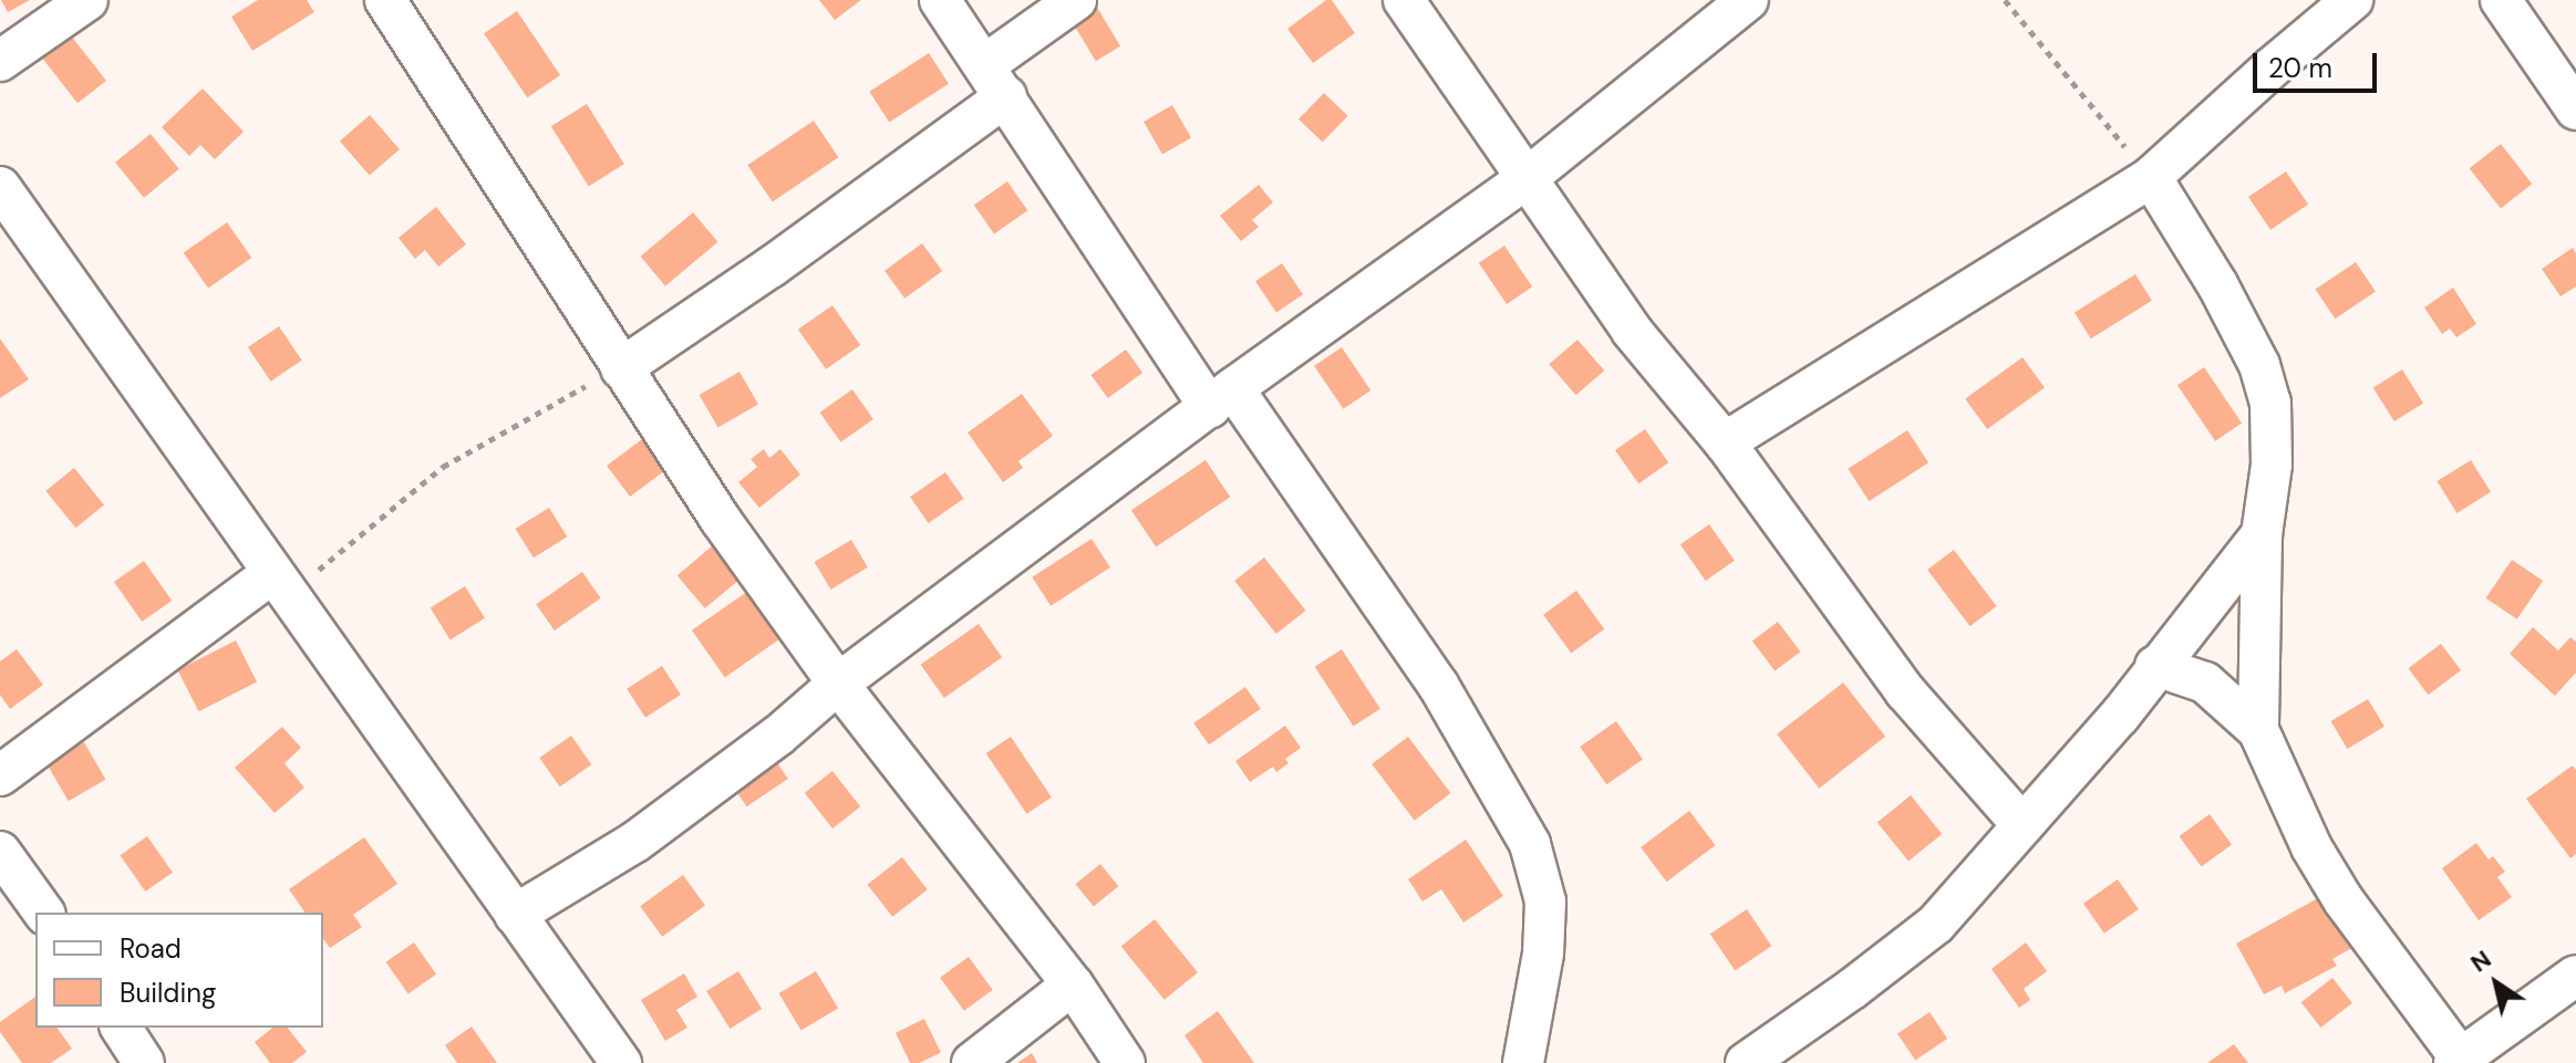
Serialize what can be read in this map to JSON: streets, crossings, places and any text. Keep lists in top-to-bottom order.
{
  "legend": ["Road", "Building"],
  "scale_bar": "20 m",
  "north": "top left"
}
